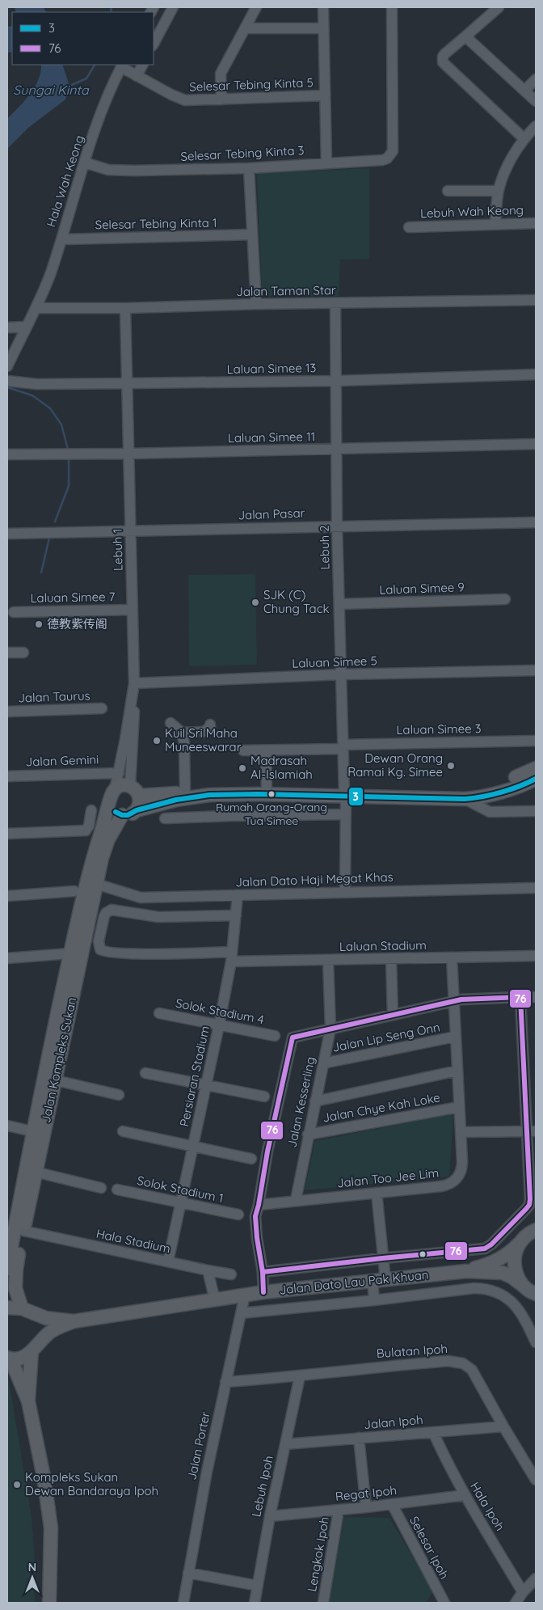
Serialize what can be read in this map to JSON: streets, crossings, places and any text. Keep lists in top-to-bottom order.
{
  "streets": {
    "main road": ["Jalan Kompleks Sukan", "Jalan Dato Lau Pak Khuan"],
    "street": [
      "Selesar Tebing Kinta 5",
      "Selesar Tebing Kinta 3",
      "Hala Wah Keong",
      "Lebuh Wah Keong",
      "Selesar Tebing Kinta 1",
      "Jalan Taman Star",
      "Laluan Simee 13",
      "Laluan Simee 11",
      "Jalan Pasar",
      "Lebuh 2",
      "Lebuh 1",
      "Laluan Simee 9",
      "Laluan Simee 7",
      "Laluan Simee 5",
      "Jalan Taurus",
      "Laluan Simee 3",
      "Jalan Gemini",
      "Jalan Dato Haji Megat Khas",
      "Laluan Stadium",
      "Solok Stadium 4",
      "Jalan Lip Seng Onn",
      "Persiaran Stadium",
      "Jalan Kesserling",
      "Jalan Chye Kah Loke",
      "Jalan Too Jee Lim",
      "Solok Stadium 1",
      "Hala Stadium",
      "Bulatan Ipoh",
      "Jalan Ipoh",
      "Jalan Porter",
      "Lebuh Ipoh",
      "Regat Ipoh",
      "Hala Ipoh",
      "Selesar Ipoh",
      "Lengkok Ipoh"
    ]
  },
  "crossings": [
    ["Selesar Tebing Kinta 5", "Hala Wah Keong"],
    ["Selesar Tebing Kinta 3", "Hala Wah Keong"],
    ["Hala Wah Keong", "Selesar Tebing Kinta 1"],
    ["Hala Wah Keong", "Jalan Taman Star"],
    ["Jalan Taman Star", "Lebuh 2"],
    ["Jalan Taman Star", "Lebuh 1"],
    ["Laluan Simee 13", "Lebuh 2"],
    ["Laluan Simee 13", "Lebuh 1"],
    ["Laluan Simee 11", "Lebuh 2"],
    ["Laluan Simee 11", "Lebuh 1"],
    ["Jalan Pasar", "Lebuh 2"],
    ["Jalan Pasar", "Lebuh 1"],
    ["Lebuh 2", "Laluan Simee 9"],
    ["Lebuh 2", "Laluan Simee 5"],
    ["Lebuh 2", "Laluan Simee 3"],
    ["Lebuh 2", "Jalan Dato Haji Megat Khas"],
    ["Lebuh 1", "Laluan Simee 7"],
    ["Lebuh 1", "Laluan Simee 5"],
    ["Lebuh 1", "Jalan Gemini"],
    ["Lebuh 1", "Jalan Kompleks Sukan"],
    ["Jalan Dato Haji Megat Khas", "Jalan Kompleks Sukan"],
    ["Jalan Dato Haji Megat Khas", "Persiaran Stadium"],
    ["Laluan Stadium", "Persiaran Stadium"],
    ["Laluan Stadium", "Jalan Kesserling"],
    ["Laluan Stadium", "Jalan Too Jee Lim"],
    ["Solok Stadium 4", "Persiaran Stadium"],
    ["Jalan Lip Seng Onn", "Jalan Kesserling"],
    ["Jalan Lip Seng Onn", "Jalan Too Jee Lim"],
    ["Jalan Kompleks Sukan", "Hala Stadium"],
    ["Persiaran Stadium", "Solok Stadium 1"],
    ["Persiaran Stadium", "Hala Stadium"],
    ["Jalan Kesserling", "Jalan Chye Kah Loke"],
    ["Jalan Kesserling", "Jalan Too Jee Lim"],
    ["Jalan Chye Kah Loke", "Jalan Too Jee Lim"],
    ["Jalan Dato Lau Pak Khuan", "Jalan Porter"],
    ["Bulatan Ipoh", "Jalan Ipoh"],
    ["Bulatan Ipoh", "Jalan Porter"],
    ["Bulatan Ipoh", "Lebuh Ipoh"],
    ["Jalan Ipoh", "Lebuh Ipoh"],
    ["Jalan Ipoh", "Hala Ipoh"],
    ["Lebuh Ipoh", "Regat Ipoh"],
    ["Regat Ipoh", "Hala Ipoh"],
    ["Regat Ipoh", "Selesar Ipoh"],
    ["Regat Ipoh", "Lengkok Ipoh"]
  ],
  "water": ["Sungai Kinta"],
  "places": [
    "SJK (C) Chung Tack",
    "德教紫传阁",
    "Kuil Sri Maha Muneeswarar",
    "Dewan Orang Ramai Kg. Simee",
    "Madrasah Al-Islamiah",
    "Rumah Orang-Orang Tua Simee",
    "Kompleks Sukan Dewan Bandaraya Ipoh"
  ],
  "lines": ["transit line 3", "transit line 76"],
  "legend": ["3", "76"],
  "north": "top"
}
